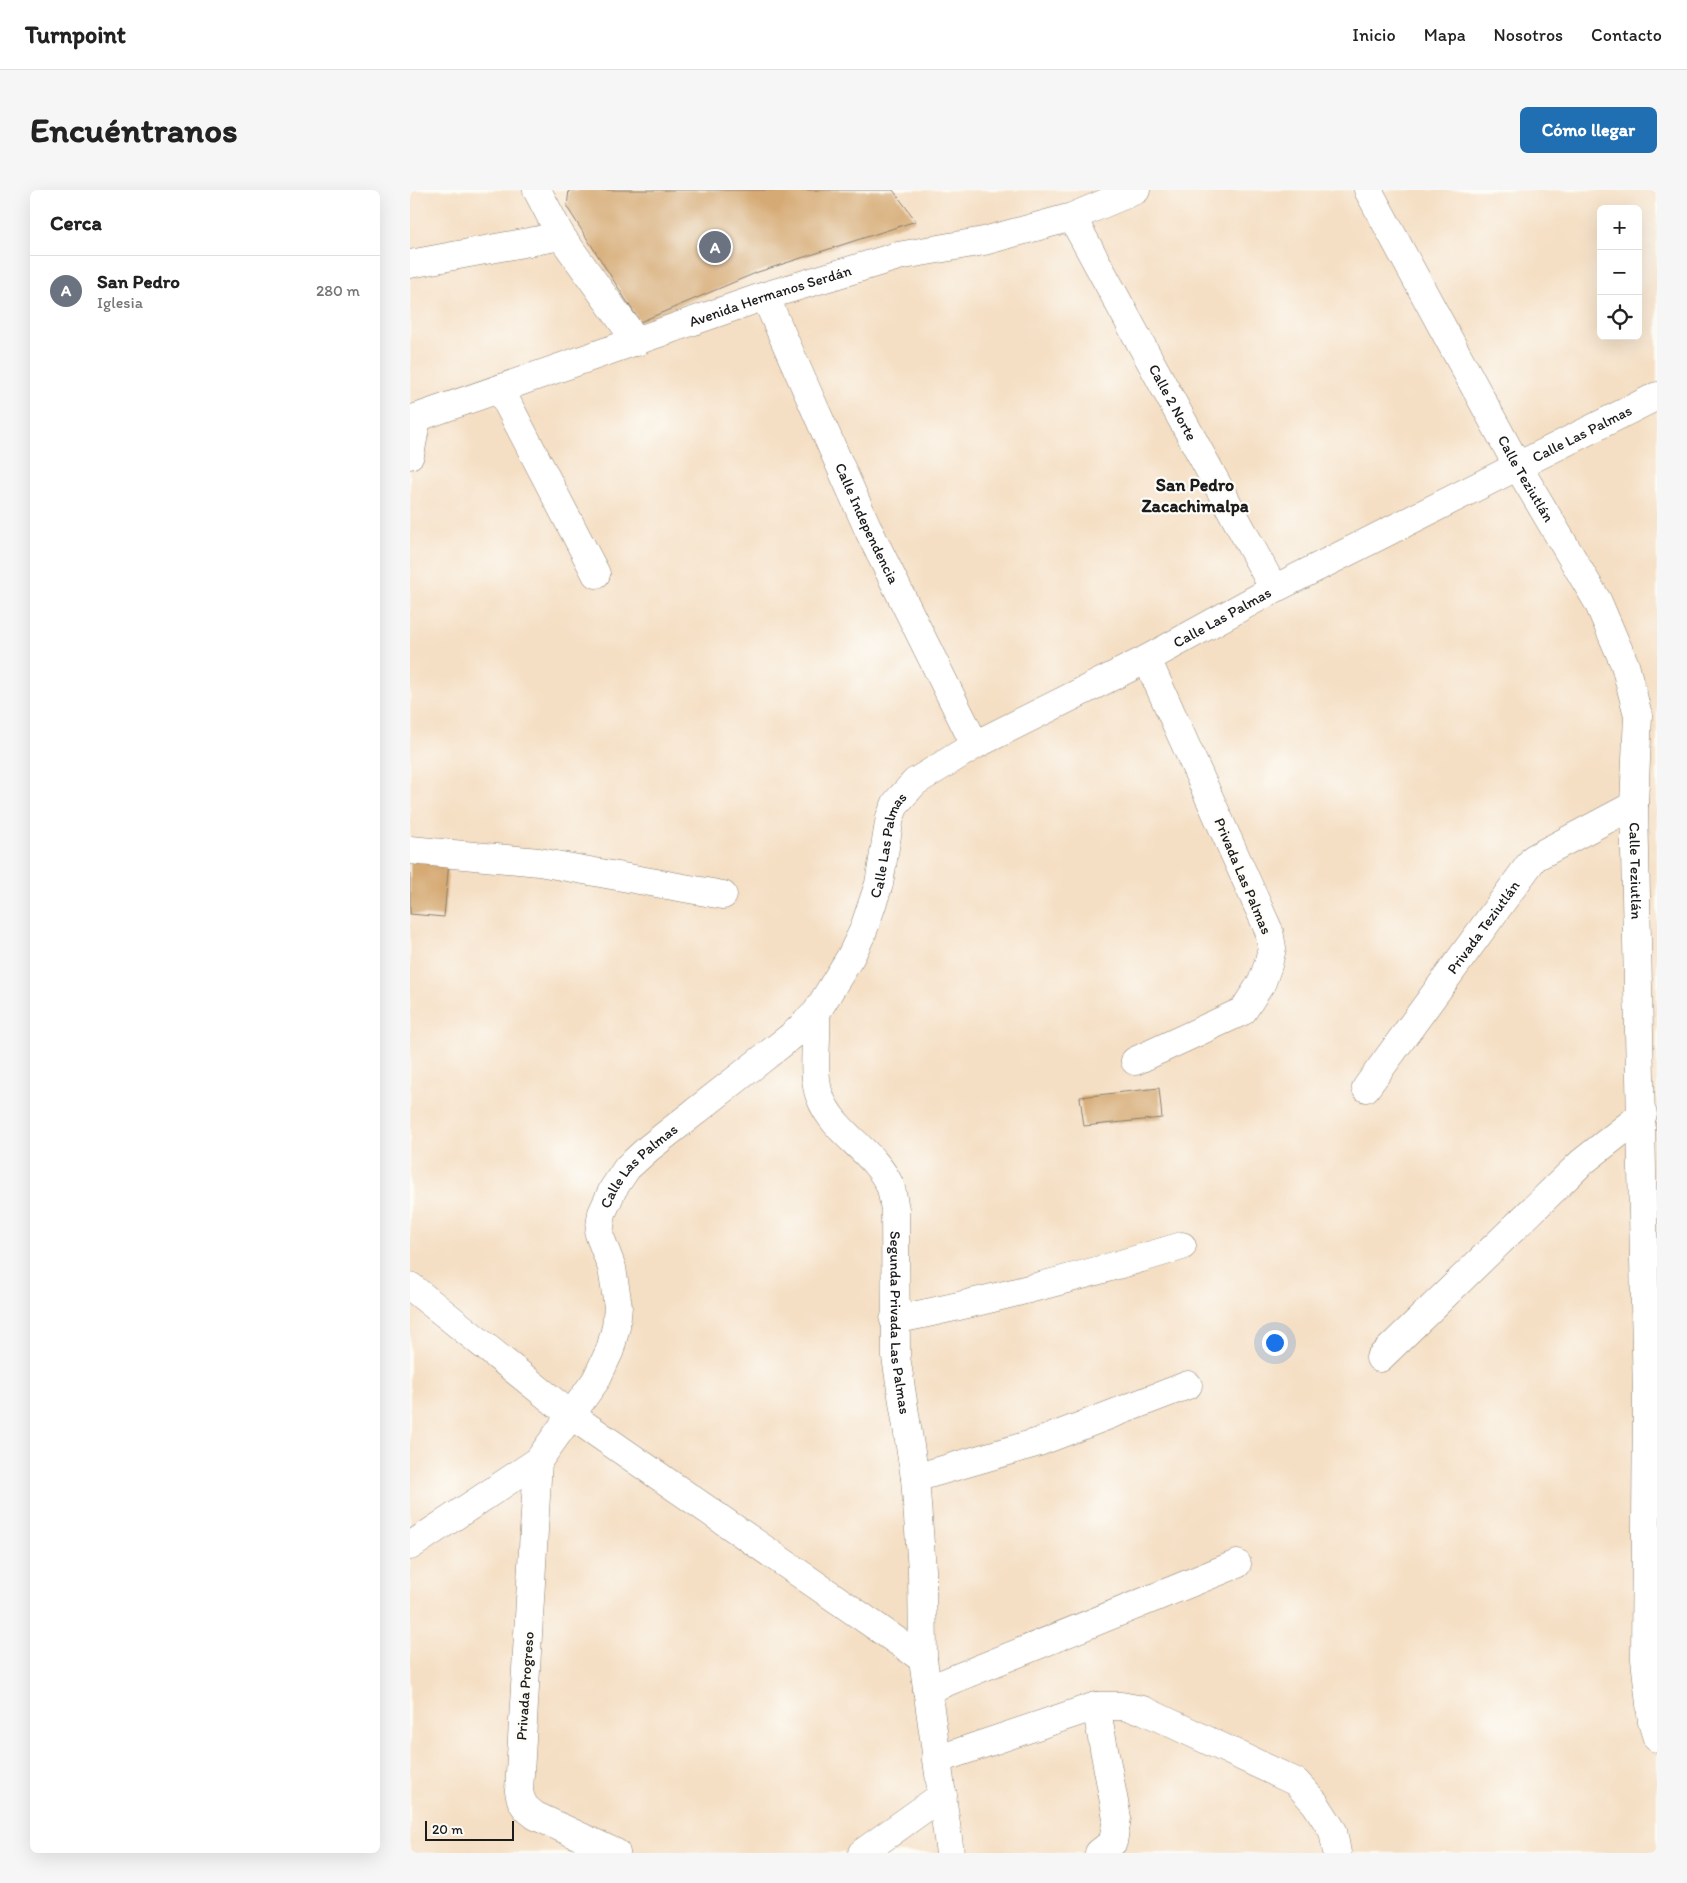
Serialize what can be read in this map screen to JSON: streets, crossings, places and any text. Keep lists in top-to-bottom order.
{
  "streets": {
    "street": [
      "Avenida Hermanos Serdán",
      "Calle 2 Norte",
      "Calle Las Palmas",
      "Calle Teziutlán",
      "Calle Independencia",
      "Privada Las Palmas",
      "Privada Teziutlán",
      "Segunda Privada Las Palmas",
      "Privada Progreso"
    ]
  },
  "crossings": [
    ["Avenida Hermanos Serdán", "Calle 2 Norte"],
    ["Avenida Hermanos Serdán", "Calle Independencia"],
    ["Calle 2 Norte", "Calle Las Palmas"],
    ["Calle Las Palmas", "Calle Teziutlán"],
    ["Calle Las Palmas", "Calle Independencia"],
    ["Calle Las Palmas", "Privada Las Palmas"],
    ["Calle Las Palmas", "Segunda Privada Las Palmas"],
    ["Calle Las Palmas", "Privada Progreso"],
    ["Calle Teziutlán", "Privada Teziutlán"]
  ],
  "districts": ["San Pedro Zacachimalpa"],
  "scale_bar": "20 m",
  "page": {
    "header": "Turnpoint",
    "nav": [
      "Inicio",
      "Mapa",
      "Nosotros",
      "Contacto"
    ],
    "buttons": "Cómo llegar",
    "title": "Encuéntranos",
    "heading": "Cerca",
    "map_buttons": ["+", "−"],
    "pins": "A",
    "list": [
      {
        "mark": "A",
        "name": "San Pedro",
        "note": "Iglesia",
        "value": "280 m"
      }
    ],
    "scale": "20 m"
  }
}
